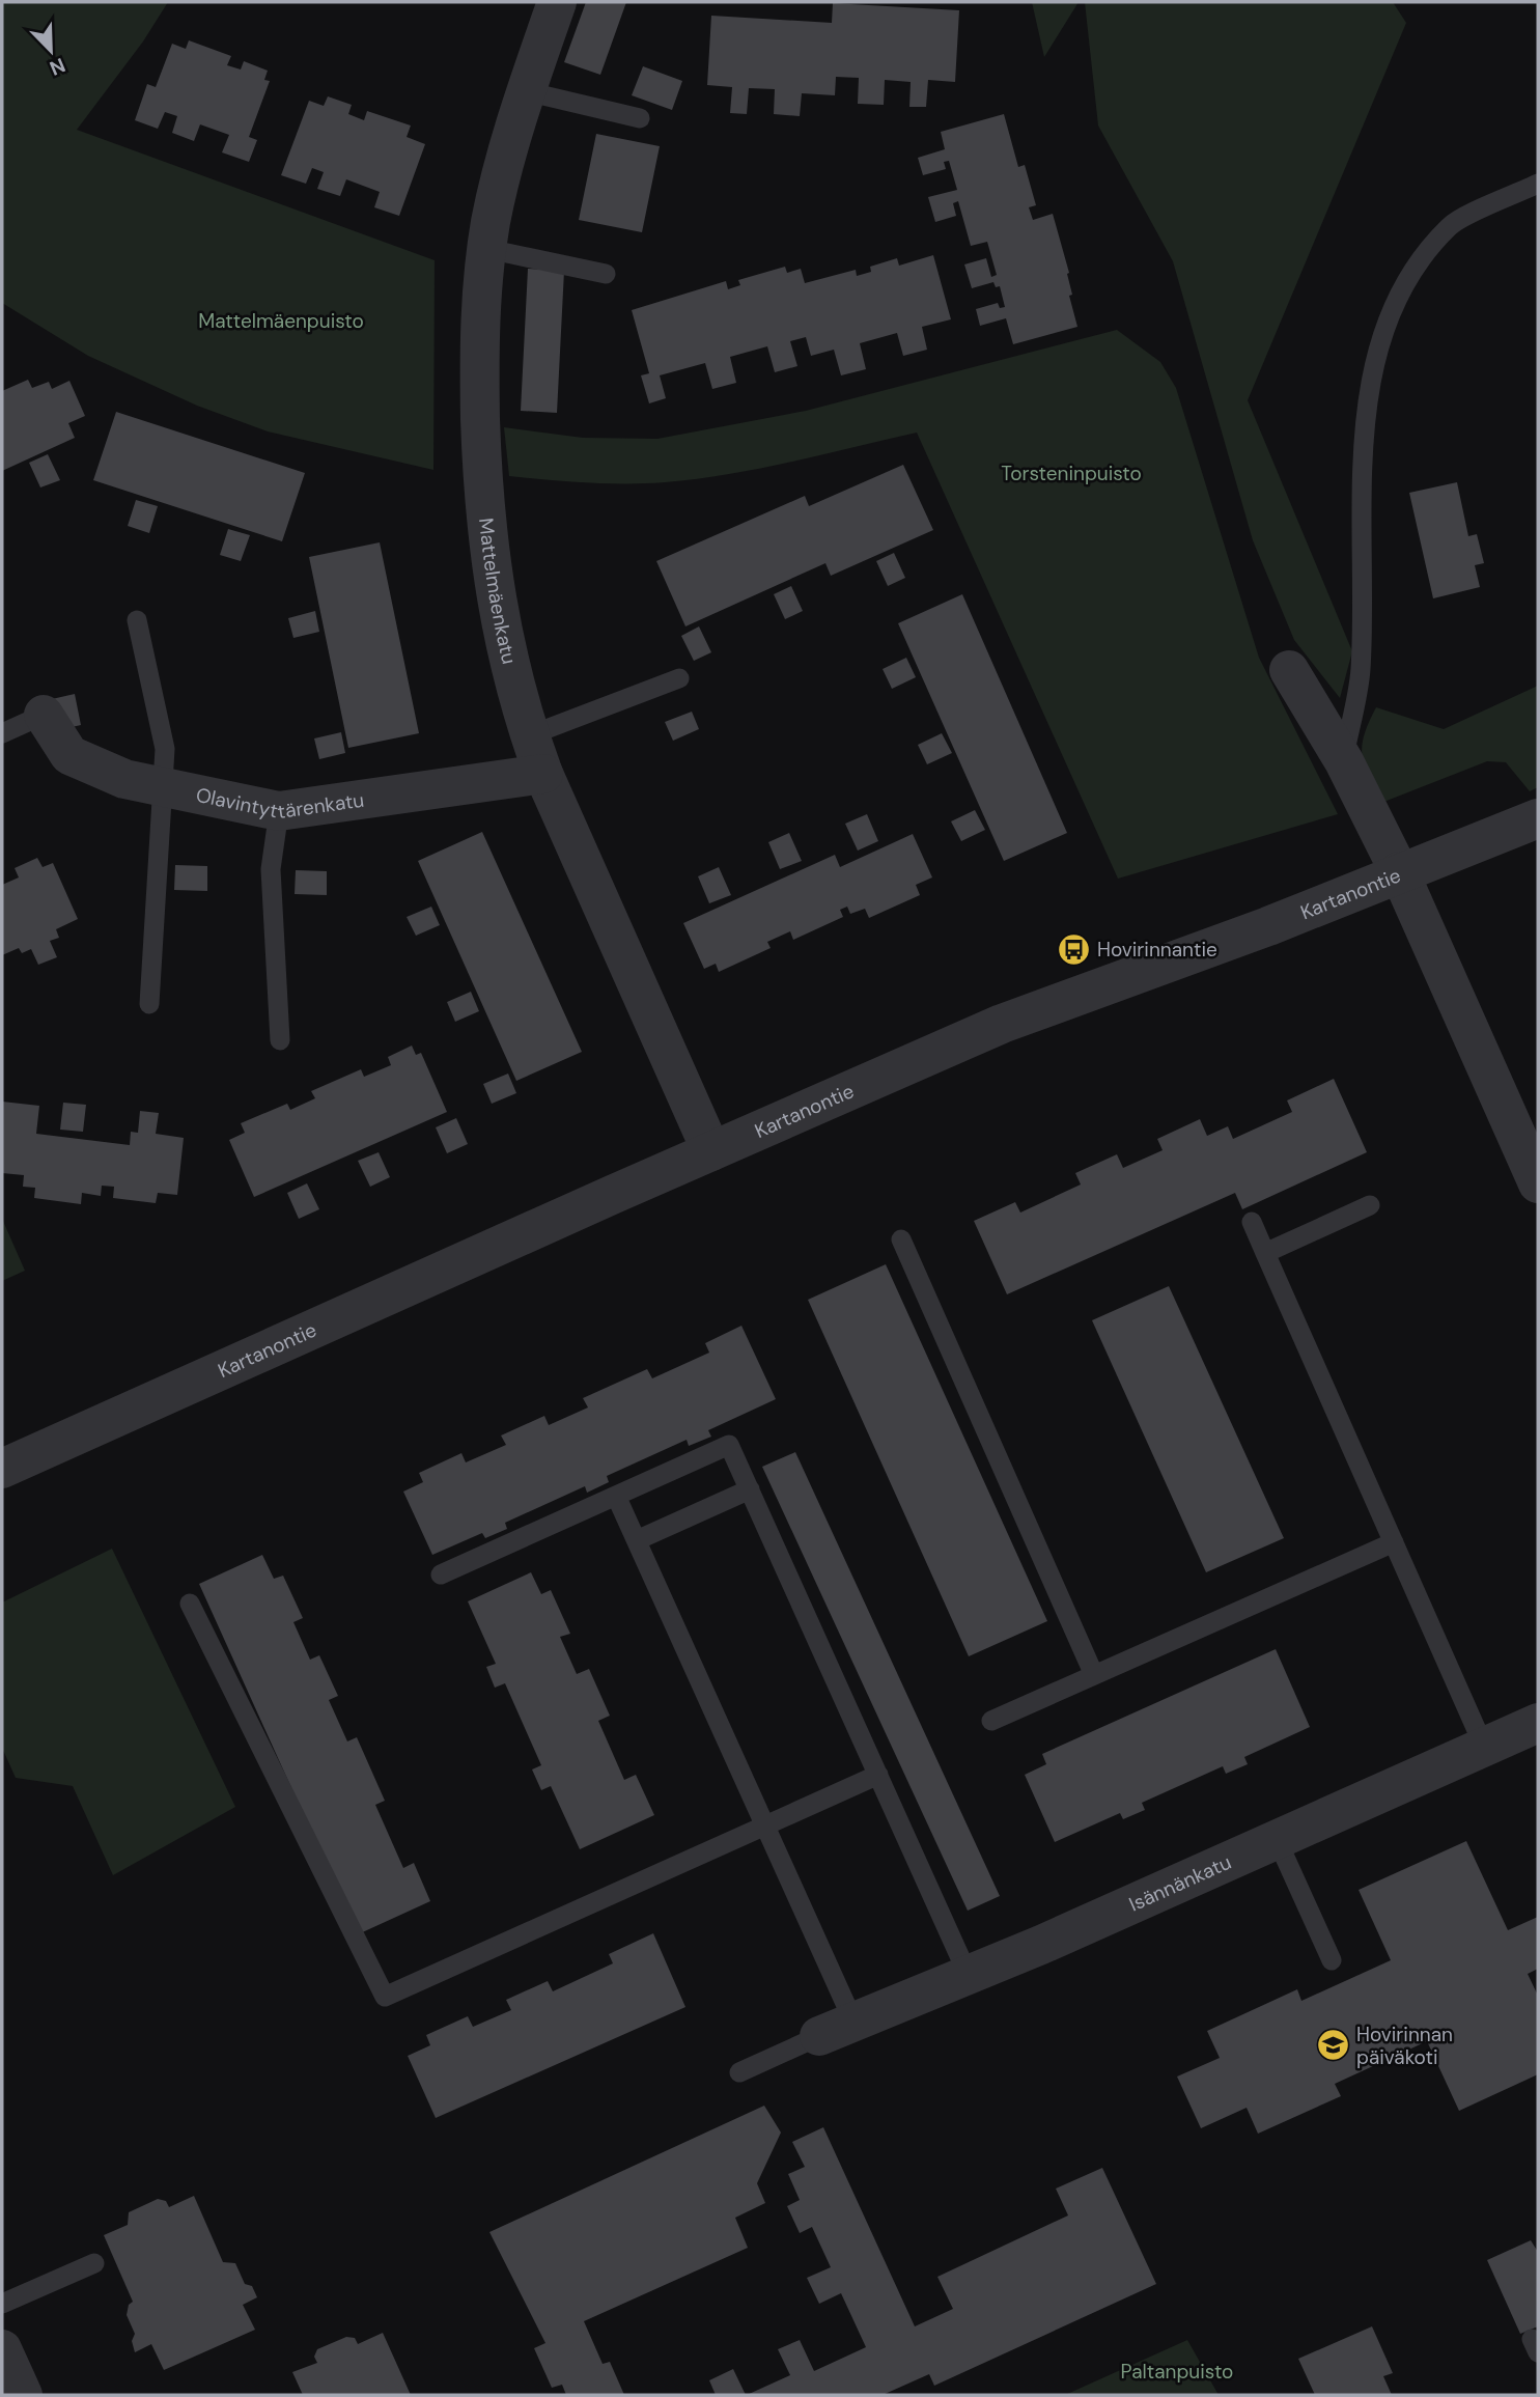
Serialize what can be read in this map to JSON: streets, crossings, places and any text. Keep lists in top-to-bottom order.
{
  "streets": {
    "street": [
      "Mattelmäenkatu",
      "Olavintyttärenkatu",
      "Kartanontie",
      "Isännänkatu"
    ]
  },
  "crossings": [
    ["Mattelmäenkatu", "Olavintyttärenkatu"],
    ["Mattelmäenkatu", "Kartanontie"]
  ],
  "parks": ["Mattelmäenpuisto", "Torsteninpuisto", "Paltanpuisto"],
  "places": {
    "bus stop": ["Hovirinnantie"],
    "school or university": ["Hovirinnan päiväkoti"]
  },
  "north": "bottom right"
}
